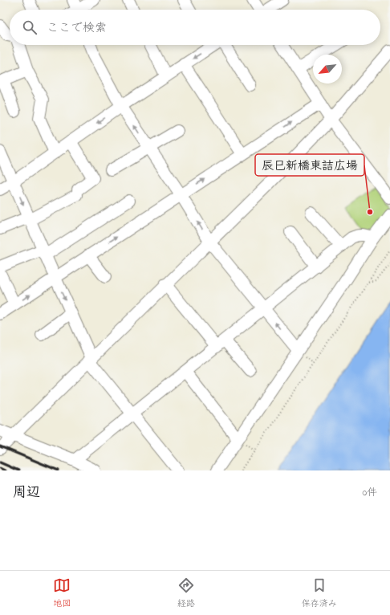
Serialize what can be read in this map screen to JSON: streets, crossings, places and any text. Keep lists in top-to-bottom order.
{
  "places": ["辰巳新橋東詰広場"],
  "north": "bottom left",
  "page": {
    "search": "ここで検索",
    "heading": ["周辺", "0件"],
    "nav": ["地図", "経路", "保存済み"]
  }
}
